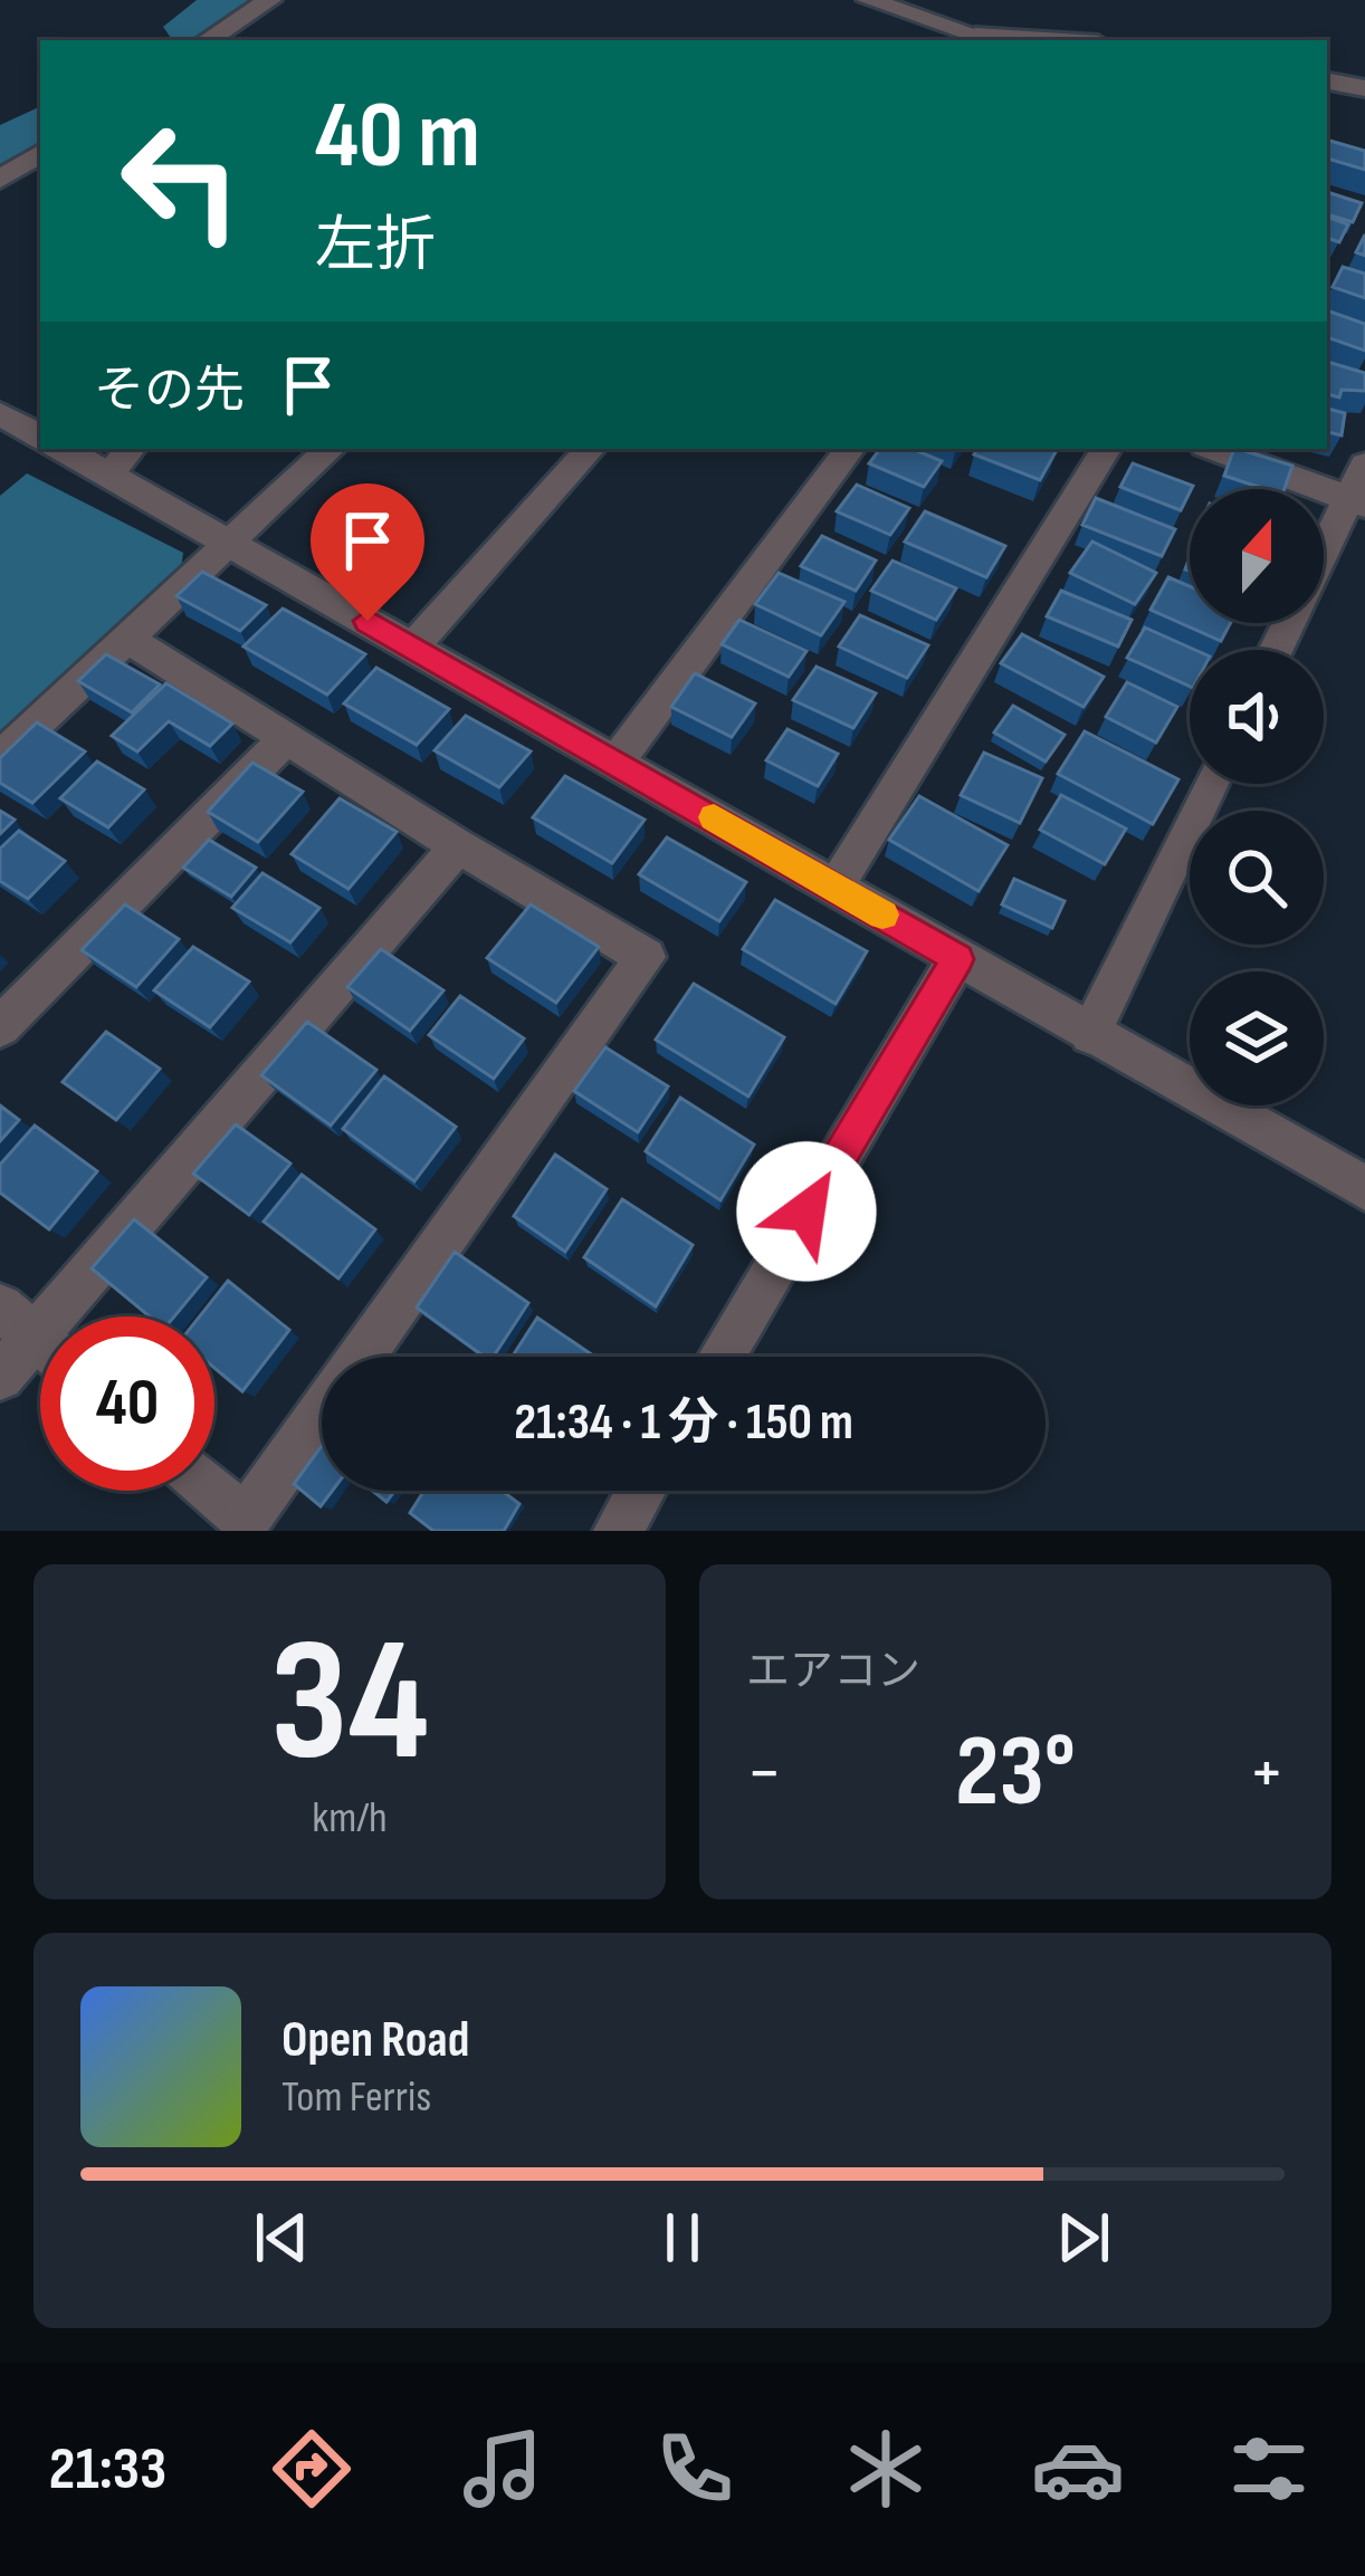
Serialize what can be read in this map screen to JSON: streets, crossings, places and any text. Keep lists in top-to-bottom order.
{
  "north": "top",
  "page": {
    "turn": ["40 m", "左折"],
    "then": "その先",
    "limit": "40",
    "trip": "21:34 · 1 分 · 150 m",
    "tile": [
      ["34", "km/h"],
      "エアコン"
    ],
    "heat": ["−", "23°", "+"],
    "song": ["Open Road", "Tom Ferris"],
    "tabs": "21:33"
  }
}
